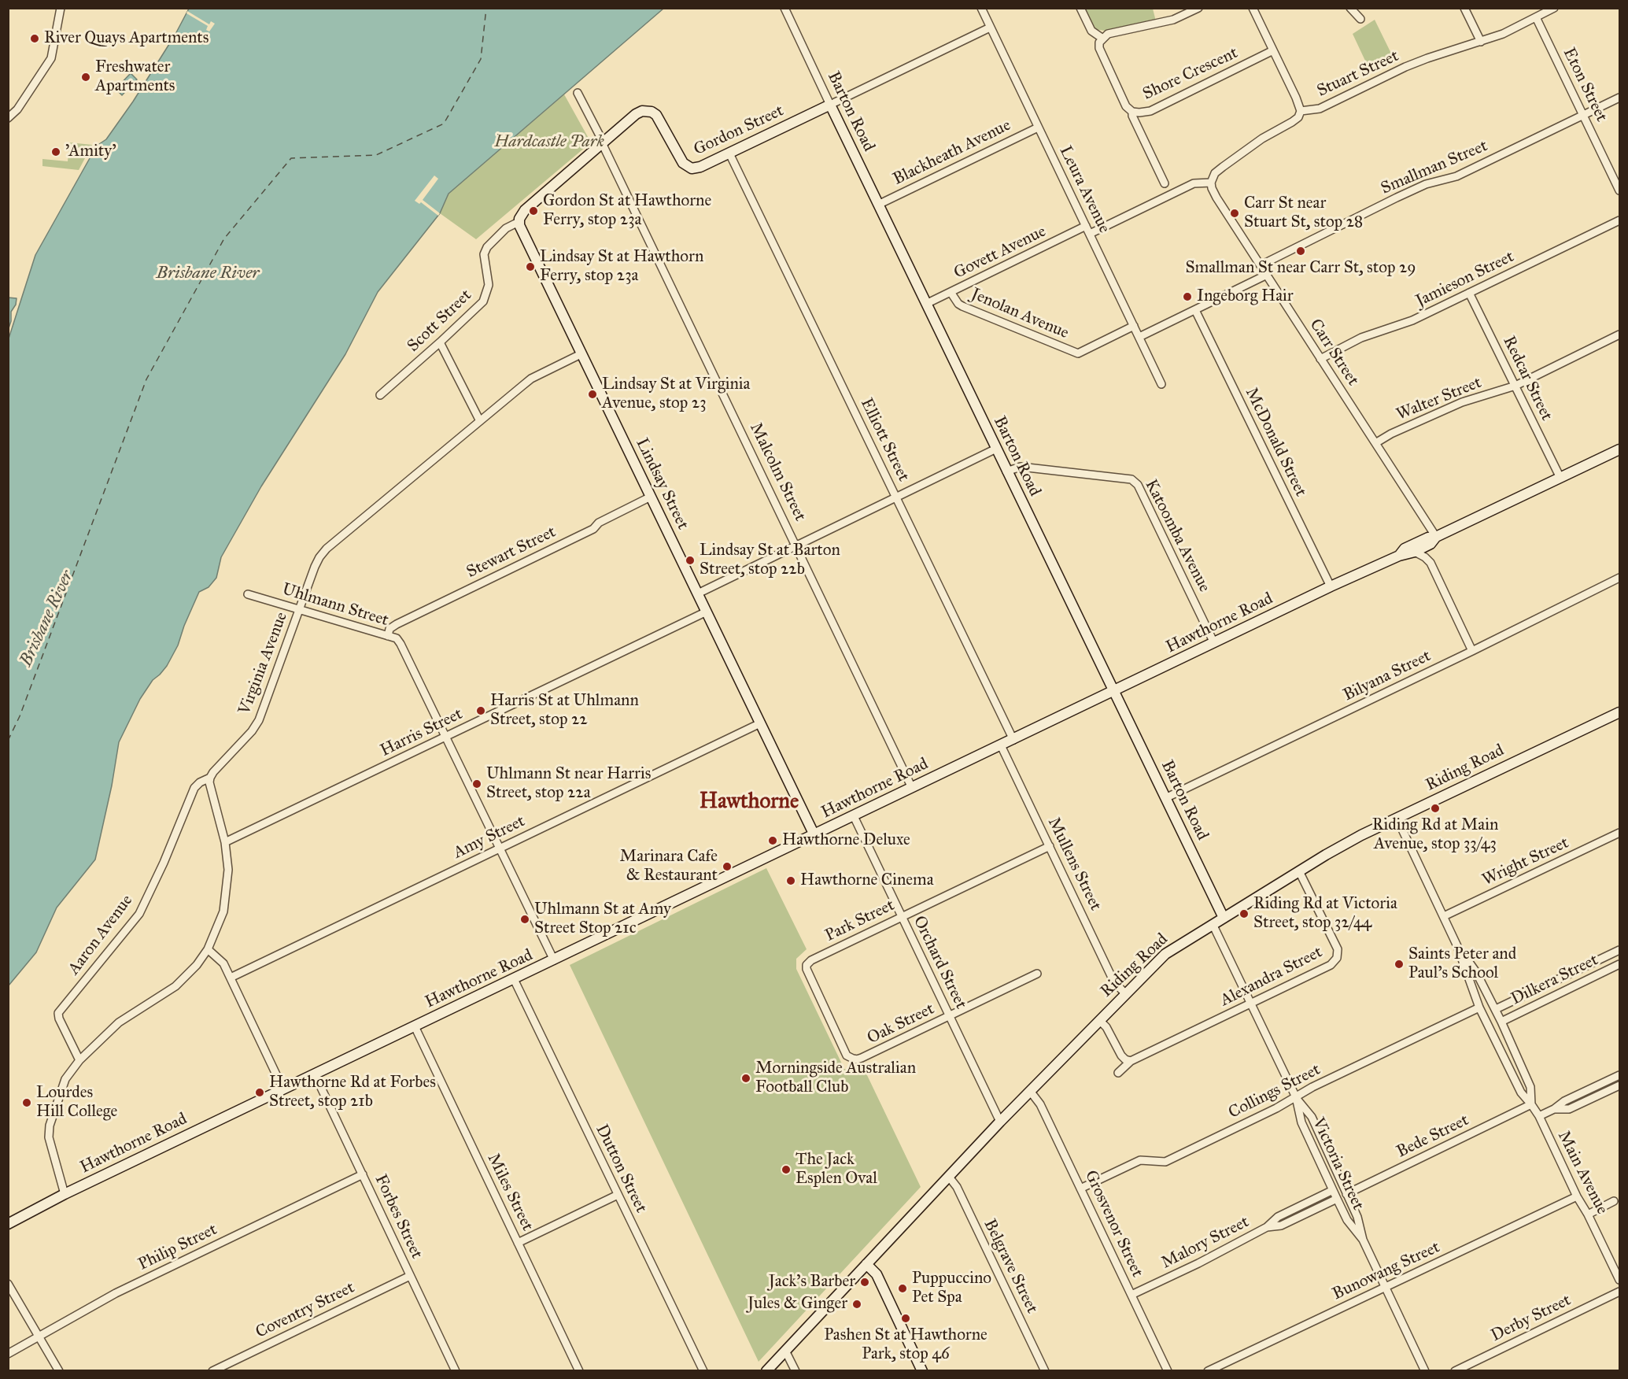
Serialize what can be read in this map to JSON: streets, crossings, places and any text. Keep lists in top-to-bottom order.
{
  "streets": {
    "street": [
      "Shore Crescent",
      "Stuart Street",
      "Eton Street",
      "Barton Road",
      "Gordon Street",
      "Blackheath Avenue",
      "Smallman Street",
      "Leura Avenue",
      "Govett Avenue",
      "Jamieson Street",
      "Jenolan Avenue",
      "Scott Street",
      "Carr Street",
      "Redcar Street",
      "Walter Street",
      "Elliott Street",
      "McDonald Street",
      "Malcolm Street",
      "Lindsay Street",
      "Katoomba Avenue",
      "Stewart Street",
      "Uhlmann Street",
      "Hawthorne Road",
      "Virginia Avenue",
      "Bilyana Street",
      "Harris Street",
      "Riding Road",
      "Amy Street",
      "Wright Street",
      "Mullens Street",
      "Park Street",
      "Aaron Avenue",
      "Orchard Street",
      "Alexandra Street",
      "Dilkera Street",
      "Oak Street",
      "Collings Street",
      "Bede Street",
      "Victoria Street",
      "Dutton Street",
      "Main Avenue",
      "Miles Street",
      "Forbes Street",
      "Grosvenor Street",
      "Malory Street",
      "Philip Street",
      "Belgrave Street",
      "Bunowang Street",
      "Coventry Street",
      "Derby Street"
    ]
  },
  "crossings": [
    ["Stuart Street", "Eton Street"],
    ["Stuart Street", "Carr Street"],
    ["Eton Street", "Smallman Street"],
    ["Barton Road", "Gordon Street"],
    ["Barton Road", "Blackheath Avenue"],
    ["Barton Road", "Govett Avenue"],
    ["Barton Road", "Katoomba Avenue"],
    ["Barton Road", "Hawthorne Road"],
    ["Barton Road", "Bilyana Street"],
    ["Barton Road", "Riding Road"],
    ["Gordon Street", "Leura Avenue"],
    ["Gordon Street", "Scott Street"],
    ["Gordon Street", "Elliott Street"],
    ["Gordon Street", "Malcolm Street"],
    ["Gordon Street", "Lindsay Street"],
    ["Blackheath Avenue", "Leura Avenue"],
    ["Smallman Street", "Carr Street"],
    ["Leura Avenue", "Govett Avenue"],
    ["Leura Avenue", "Jenolan Avenue"],
    ["Govett Avenue", "Jenolan Avenue"],
    ["Jamieson Street", "Carr Street"],
    ["Jamieson Street", "Redcar Street"],
    ["Carr Street", "Walter Street"],
    ["Carr Street", "Hawthorne Road"],
    ["Redcar Street", "Walter Street"],
    ["Redcar Street", "Hawthorne Road"],
    ["Elliott Street", "Hawthorne Road"],
    ["McDonald Street", "Hawthorne Road"],
    ["Malcolm Street", "Hawthorne Road"],
    ["Lindsay Street", "Stewart Street"],
    ["Lindsay Street", "Hawthorne Road"],
    ["Lindsay Street", "Virginia Avenue"],
    ["Lindsay Street", "Harris Street"],
    ["Lindsay Street", "Amy Street"],
    ["Katoomba Avenue", "Hawthorne Road"],
    ["Stewart Street", "Uhlmann Street"],
    ["Uhlmann Street", "Hawthorne Road"],
    ["Uhlmann Street", "Virginia Avenue"],
    ["Uhlmann Street", "Harris Street"],
    ["Uhlmann Street", "Amy Street"],
    ["Hawthorne Road", "Mullens Street"],
    ["Hawthorne Road", "Orchard Street"],
    ["Hawthorne Road", "Dutton Street"],
    ["Hawthorne Road", "Miles Street"],
    ["Hawthorne Road", "Forbes Street"],
    ["Virginia Avenue", "Aaron Avenue"],
    ["Riding Road", "Mullens Street"],
    ["Riding Road", "Orchard Street"],
    ["Riding Road", "Alexandra Street"],
    ["Riding Road", "Victoria Street"],
    ["Riding Road", "Main Avenue"],
    ["Riding Road", "Grosvenor Street"],
    ["Riding Road", "Belgrave Street"],
    ["Wright Street", "Main Avenue"],
    ["Mullens Street", "Park Street"],
    ["Park Street", "Orchard Street"],
    ["Park Street", "Oak Street"],
    ["Orchard Street", "Oak Street"],
    ["Alexandra Street", "Victoria Street"],
    ["Dilkera Street", "Main Avenue"],
    ["Collings Street", "Victoria Street"],
    ["Collings Street", "Main Avenue"],
    ["Collings Street", "Grosvenor Street"],
    ["Bede Street", "Victoria Street"],
    ["Bede Street", "Main Avenue"],
    ["Victoria Street", "Malory Street"],
    ["Victoria Street", "Bunowang Street"],
    ["Main Avenue", "Bunowang Street"],
    ["Forbes Street", "Philip Street"],
    ["Forbes Street", "Coventry Street"],
    ["Grosvenor Street", "Malory Street"]
  ],
  "districts": ["Hawthorne"],
  "water": ["Brisbane River"],
  "parks": ["Hardcastle Park"],
  "places": [
    "River Quays Apartments",
    "Freshwater Apartments",
    "'Amity'",
    "Gordon St at Hawthorne Ferry, stop 23a",
    "Carr St near Stuart St, stop 28",
    "Smallman St near Carr St, stop 29",
    "Lindsay St at Hawthorn Ferry, stop 23a",
    "Ingeborg Hair",
    "Lindsay St at Virginia Avenue, stop 23",
    "Lindsay St at Barton Street, stop 22b",
    "Harris St at Uhlmann Street, stop 22",
    "Uhlmann St near Harris Street, stop 22a",
    "Riding Rd at Main Avenue, stop 33/43",
    "Hawthorne Deluxe",
    "Marinara Cafe & Restaurant",
    "Hawthorne Cinema",
    "Riding Rd at Victoria Street, stop 32/44",
    "Uhlmann St at Amy Street Stop 21c",
    "Saints Peter and Paul's School",
    "Morningside Australian Football Club",
    "Hawthorne Rd at Forbes Street, stop 21b",
    "Lourdes Hill College",
    "The Jack Esplen Oval",
    "Jack's Barber",
    "Puppuccino Pet Spa",
    "Jules & Ginger",
    "Pashen St at Hawthorne Park, stop 46"
  ]
}
